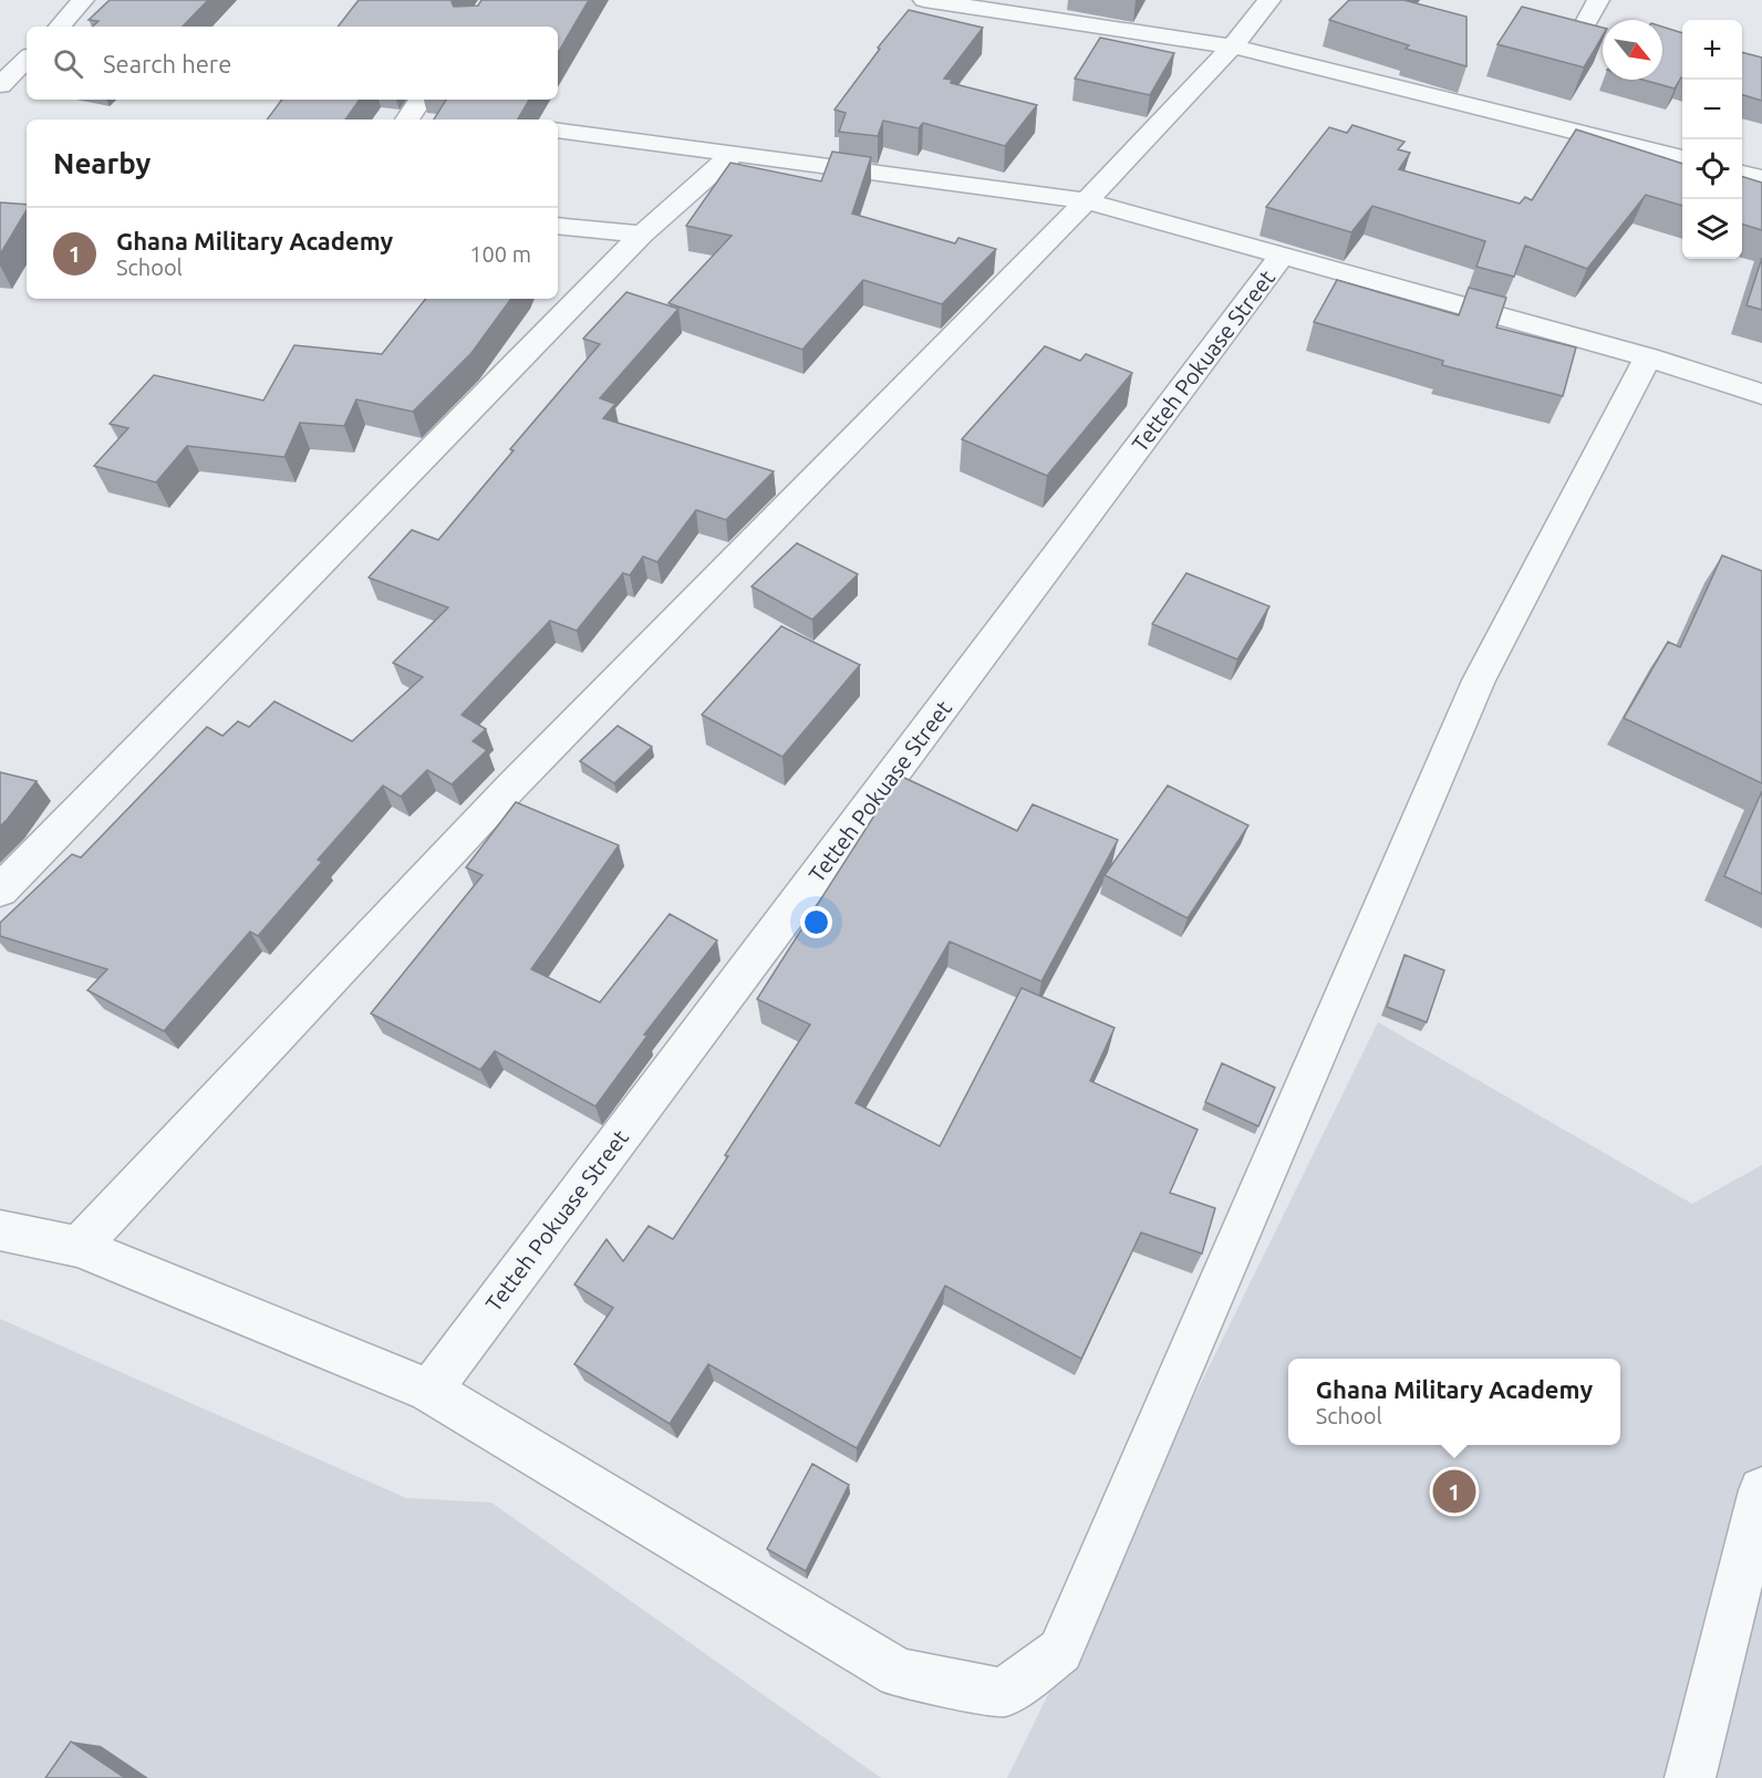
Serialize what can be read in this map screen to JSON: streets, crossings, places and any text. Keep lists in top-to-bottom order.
{
  "streets": {
    "street": ["Tetteh Pokuase Street"]
  },
  "north": "bottom right",
  "page": {
    "map_buttons": ["+", "−"],
    "search": "Search here",
    "heading": "Nearby",
    "list": [
      {
        "mark": "1",
        "name": "Ghana Military Academy",
        "note": "School",
        "value": "100 m"
      }
    ],
    "popup": ["Ghana Military Academy", "School"],
    "pins": "1"
  }
}
